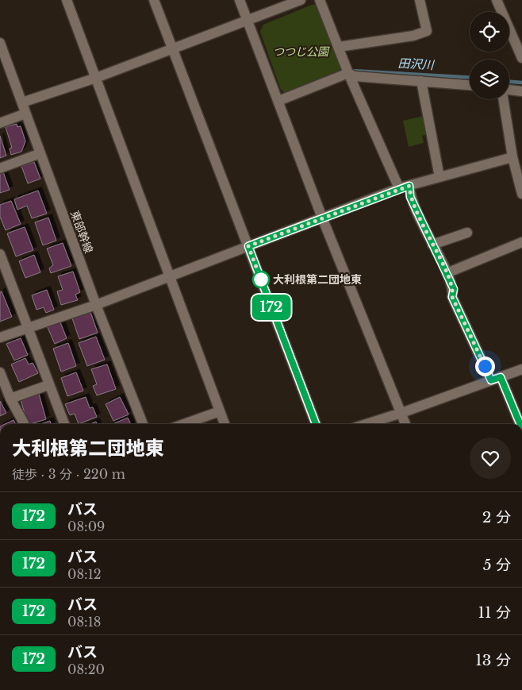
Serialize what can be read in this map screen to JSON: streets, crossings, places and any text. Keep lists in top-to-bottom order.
{
  "streets": {
    "street": ["東部幹線"]
  },
  "water": ["田沢川"],
  "parks": ["つつじ公園"],
  "places": ["大利根第二団地東"],
  "lines": ["bus line 172"],
  "page": {
    "on_map": "172",
    "heading": ["大利根第二団地東", "徒歩 · 3 分 · 220 m"],
    "list": [
      {
        "mark": "172",
        "name": "バス",
        "note": "08:09",
        "value": "2 分"
      },
      {
        "mark": "172",
        "name": "バス",
        "note": "08:12",
        "value": "5 分"
      },
      {
        "mark": "172",
        "name": "バス",
        "note": "08:18",
        "value": "11 分"
      },
      {
        "mark": "172",
        "name": "バス",
        "note": "08:20",
        "value": "13 分"
      }
    ]
  }
}
